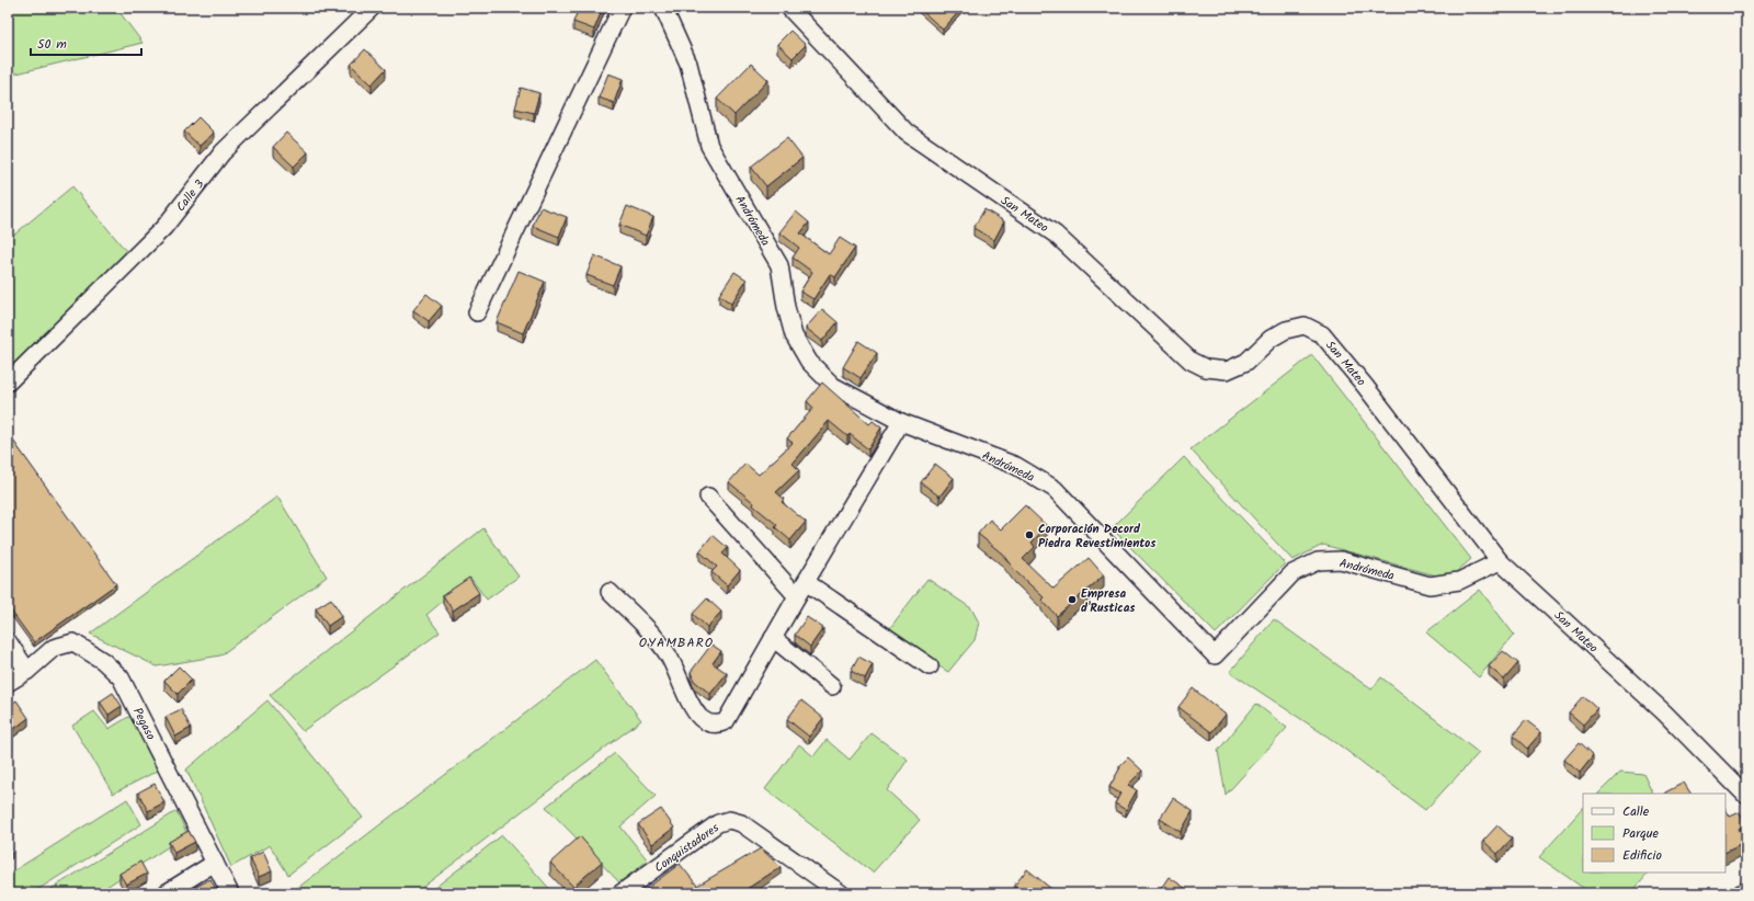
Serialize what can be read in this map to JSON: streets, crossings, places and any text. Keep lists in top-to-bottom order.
{
  "streets": {
    "street": [
      "Calle 3",
      "San Mateo",
      "Andrómeda",
      "Pegaso",
      "Conquistadores"
    ]
  },
  "crossings": [
    ["San Mateo", "Andrómeda"]
  ],
  "districts": ["OYAMBARO"],
  "places": ["Corporación Decord Piedra Revestimientos", "Empresa d'Rusticas"],
  "legend": ["Calle", "Parque", "Edificio"],
  "scale_bar": "50 m"
}
